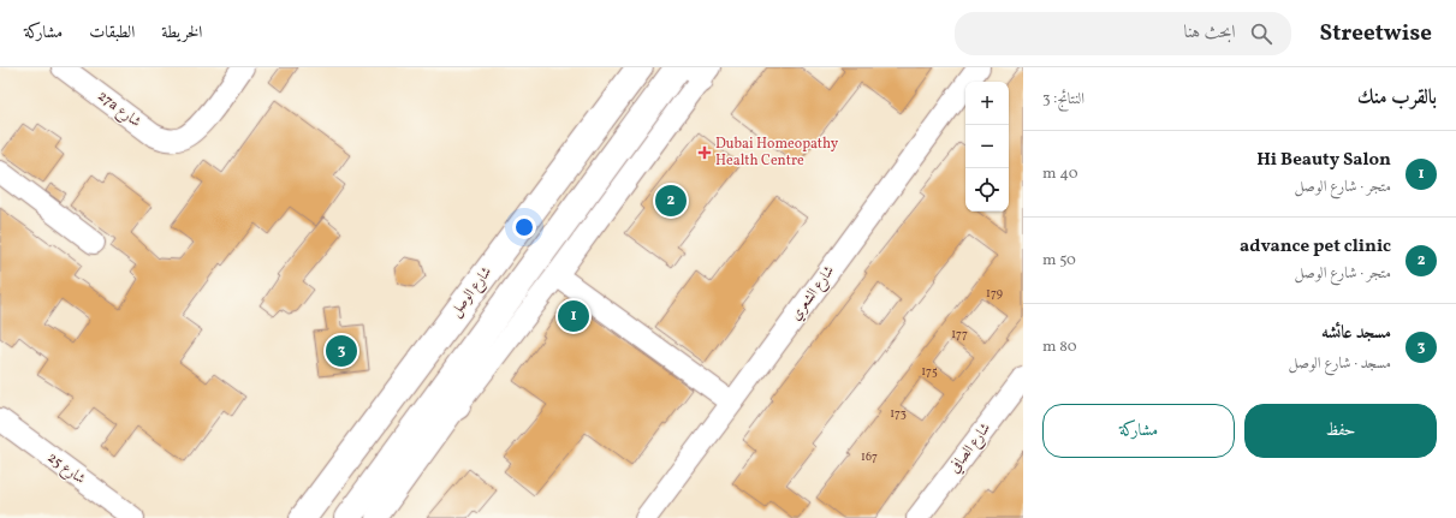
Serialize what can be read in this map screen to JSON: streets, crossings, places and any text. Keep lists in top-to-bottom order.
{
  "streets": {
    "main road": ["شارع الوصل"],
    "street": [
      "27a شارع",
      "شارع الشعري",
      "شارع الصافي",
      "شارع 25"
    ]
  },
  "places": {
    "health": ["Dubai Homeopathy Health Centre"]
  },
  "house_numbers": [
    "179",
    "177",
    "175",
    "173",
    "167"
  ],
  "page": {
    "header": "Streetwise",
    "search": "ابحث هنا",
    "nav": ["الخريطة", "الطبقات", "مشاركة"],
    "heading": ["بالقرب منك", "النتائج: 3"],
    "map_buttons": ["+", "−"],
    "list": [
      {
        "mark": "1",
        "name": "Hi Beauty Salon",
        "note": "متجر · شارع الوصل",
        "value": "40 m"
      },
      {
        "mark": "2",
        "name": "advance pet clinic",
        "note": "متجر · شارع الوصل",
        "value": "50 m"
      },
      {
        "mark": "3",
        "name": "مسجد عائشه",
        "note": "مسجد · شارع الوصل",
        "value": "80 m"
      }
    ],
    "pins": ["2", "1", "3"],
    "buttons": ["حفظ", "مشاركة"]
  }
}
